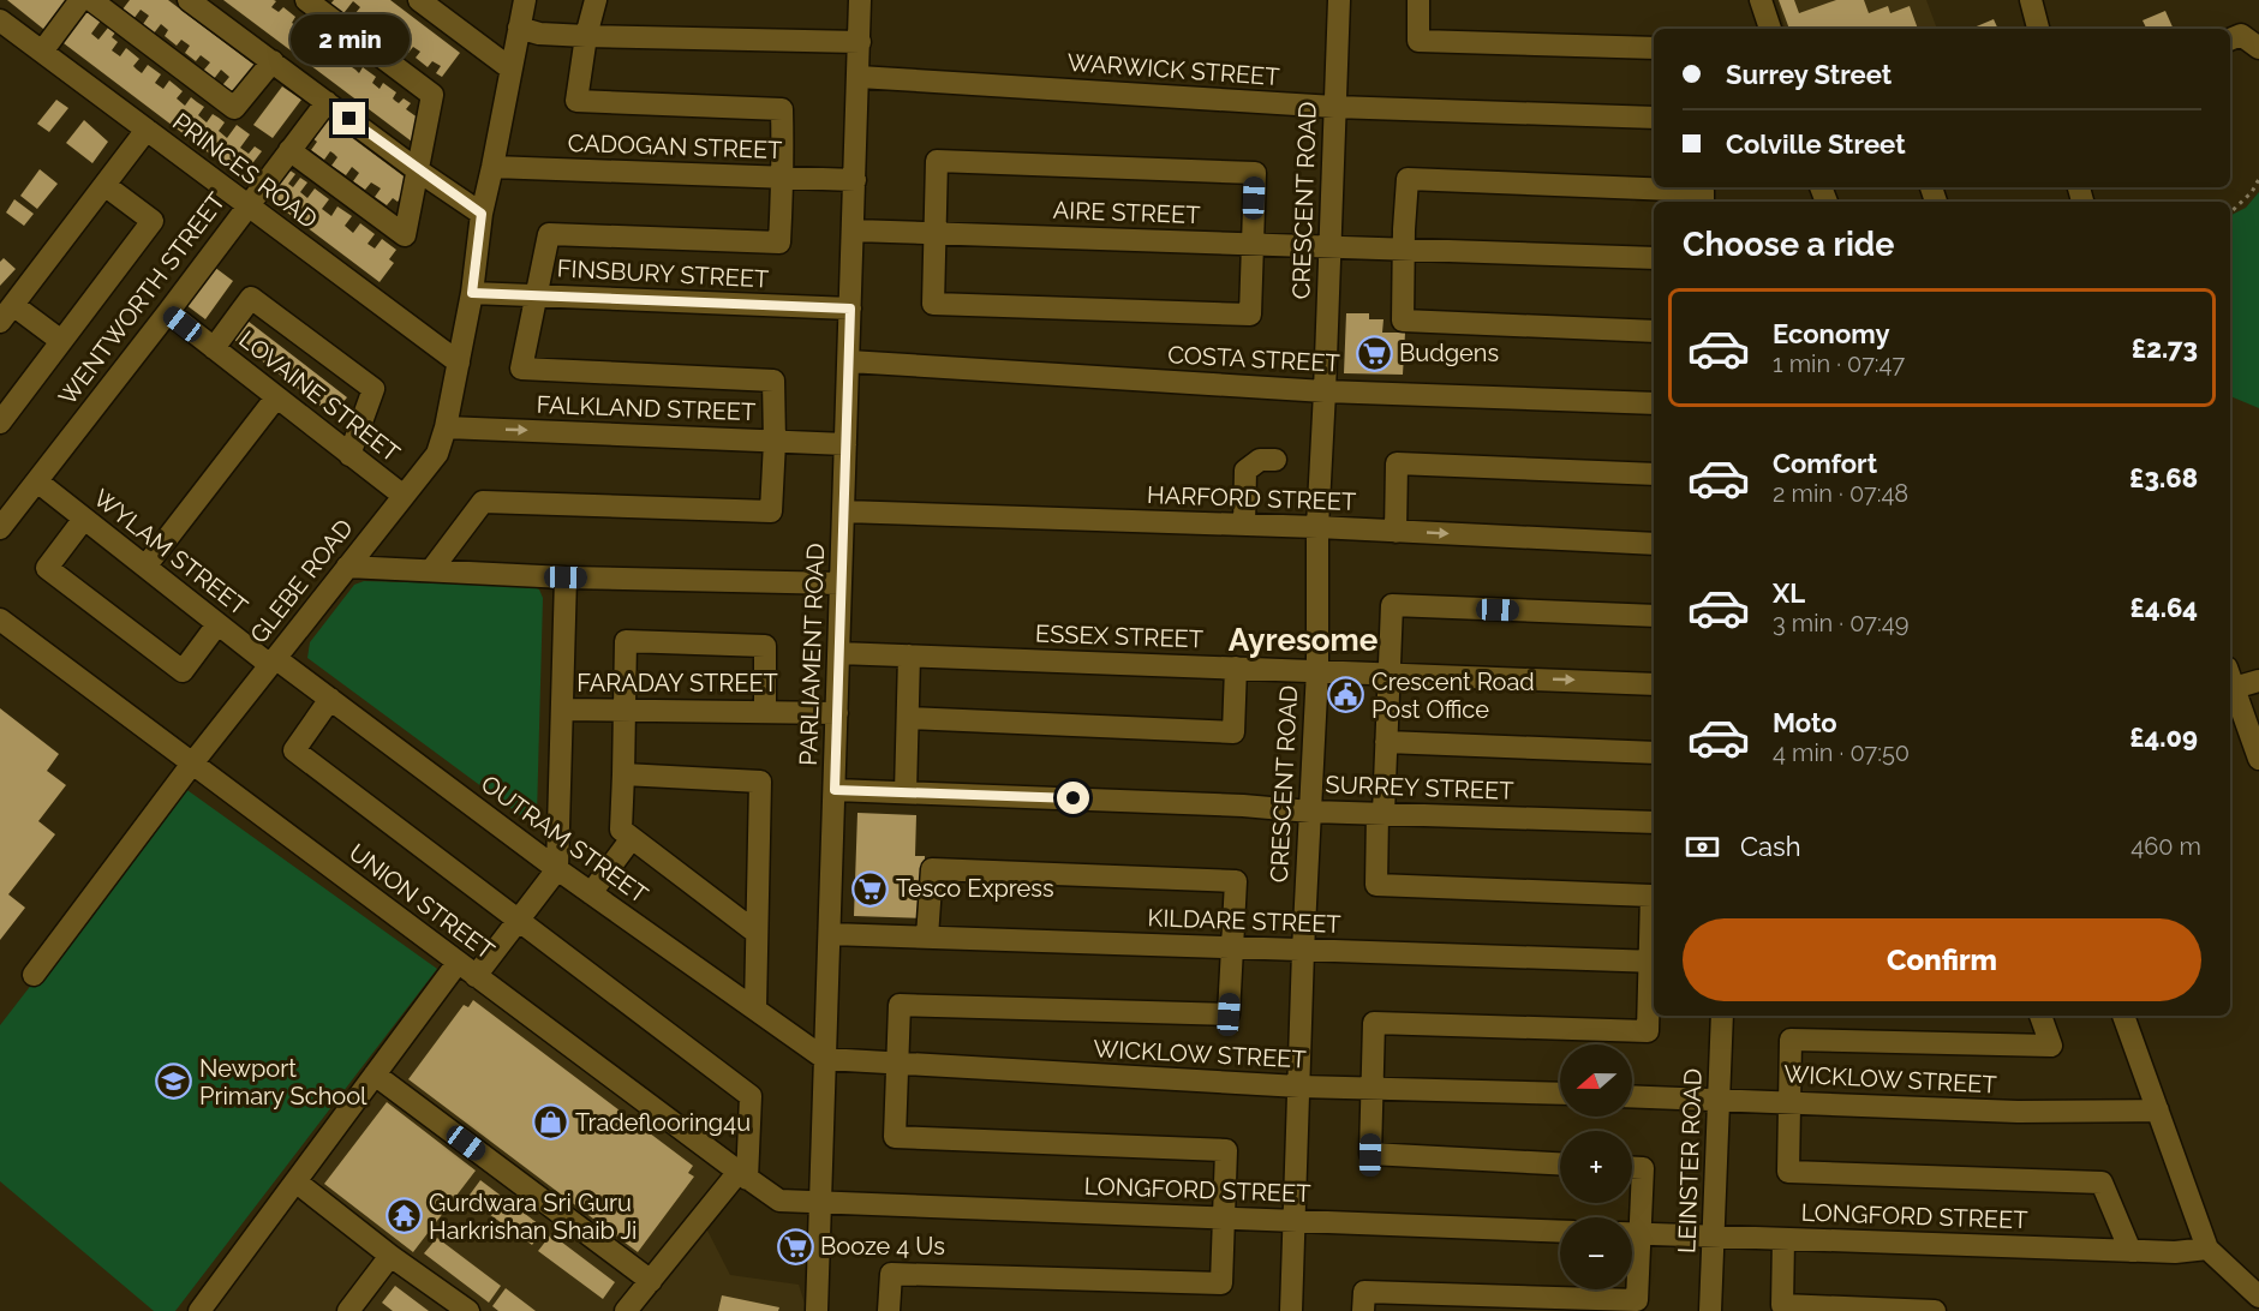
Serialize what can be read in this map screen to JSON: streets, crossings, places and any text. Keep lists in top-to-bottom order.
{
  "streets": {
    "street": [
      "WARWICK STREET",
      "CADOGAN STREET",
      "PRINCES ROAD",
      "CRESCENT ROAD",
      "AIRE STREET",
      "FINSBURY STREET",
      "WENTWORTH STREET",
      "COSTA STREET",
      "LOVAINE STREET",
      "FALKLAND STREET",
      "HARFORD STREET",
      "WYLAM STREET",
      "GLEBE ROAD",
      "ESSEX STREET",
      "PARLIAMENT ROAD",
      "FARADAY STREET",
      "SURREY STREET",
      "OUTRAM STREET",
      "UNION STREET",
      "KILDARE STREET",
      "WICKLOW STREET",
      "LEINSTER ROAD",
      "LONGFORD STREET"
    ]
  },
  "crossings": [
    ["WARWICK STREET", "CRESCENT ROAD"],
    ["WARWICK STREET", "PARLIAMENT ROAD"],
    ["CADOGAN STREET", "GLEBE ROAD"],
    ["CADOGAN STREET", "PARLIAMENT ROAD"],
    ["PRINCES ROAD", "WENTWORTH STREET"],
    ["PRINCES ROAD", "GLEBE ROAD"],
    ["CRESCENT ROAD", "AIRE STREET"],
    ["CRESCENT ROAD", "COSTA STREET"],
    ["CRESCENT ROAD", "HARFORD STREET"],
    ["CRESCENT ROAD", "ESSEX STREET"],
    ["CRESCENT ROAD", "SURREY STREET"],
    ["CRESCENT ROAD", "KILDARE STREET"],
    ["CRESCENT ROAD", "WICKLOW STREET"],
    ["CRESCENT ROAD", "LONGFORD STREET"],
    ["AIRE STREET", "PARLIAMENT ROAD"],
    ["FINSBURY STREET", "GLEBE ROAD"],
    ["FINSBURY STREET", "PARLIAMENT ROAD"],
    ["WENTWORTH STREET", "LOVAINE STREET"],
    ["WENTWORTH STREET", "WYLAM STREET"],
    ["COSTA STREET", "PARLIAMENT ROAD"],
    ["LOVAINE STREET", "GLEBE ROAD"],
    ["FALKLAND STREET", "GLEBE ROAD"],
    ["FALKLAND STREET", "PARLIAMENT ROAD"],
    ["HARFORD STREET", "PARLIAMENT ROAD"],
    ["WYLAM STREET", "GLEBE ROAD"],
    ["WYLAM STREET", "OUTRAM STREET"],
    ["GLEBE ROAD", "OUTRAM STREET"],
    ["GLEBE ROAD", "UNION STREET"],
    ["ESSEX STREET", "PARLIAMENT ROAD"],
    ["PARLIAMENT ROAD", "FARADAY STREET"],
    ["PARLIAMENT ROAD", "SURREY STREET"],
    ["PARLIAMENT ROAD", "OUTRAM STREET"],
    ["PARLIAMENT ROAD", "UNION STREET"],
    ["PARLIAMENT ROAD", "KILDARE STREET"],
    ["PARLIAMENT ROAD", "WICKLOW STREET"],
    ["PARLIAMENT ROAD", "LONGFORD STREET"],
    ["OUTRAM STREET", "WICKLOW STREET"],
    ["UNION STREET", "LONGFORD STREET"],
    ["WICKLOW STREET", "LEINSTER ROAD"],
    ["LEINSTER ROAD", "LONGFORD STREET"]
  ],
  "districts": ["Ayresome"],
  "places": {
    "supermarket": ["Budgens", "Tesco Express", "Booze 4 Us"],
    "public building": ["Crescent Road Post Office"],
    "school or university": ["Newport Primary School"],
    "shop": ["Tradeflooring4u"],
    "temple": ["Gurdwara Sri Guru Harkrishan Shaib Ji"]
  },
  "north": "left",
  "page": {
    "bubble": "2 min",
    "banner": ["Surrey Street", "Colville Street"],
    "heading": "Choose a ride",
    "list": [
      {
        "name": "Economy",
        "note": "1 min · 07:47",
        "value": "£2.73"
      },
      {
        "name": "Comfort",
        "note": "2 min · 07:48",
        "value": "£3.68"
      },
      {
        "name": "XL",
        "note": "3 min · 07:49",
        "value": "£4.64"
      },
      {
        "name": "Moto",
        "note": "4 min · 07:50",
        "value": "£4.09"
      }
    ],
    "pay": ["Cash", "460 m"],
    "buttons": "Confirm",
    "map_buttons": ["+", "−"]
  }
}
